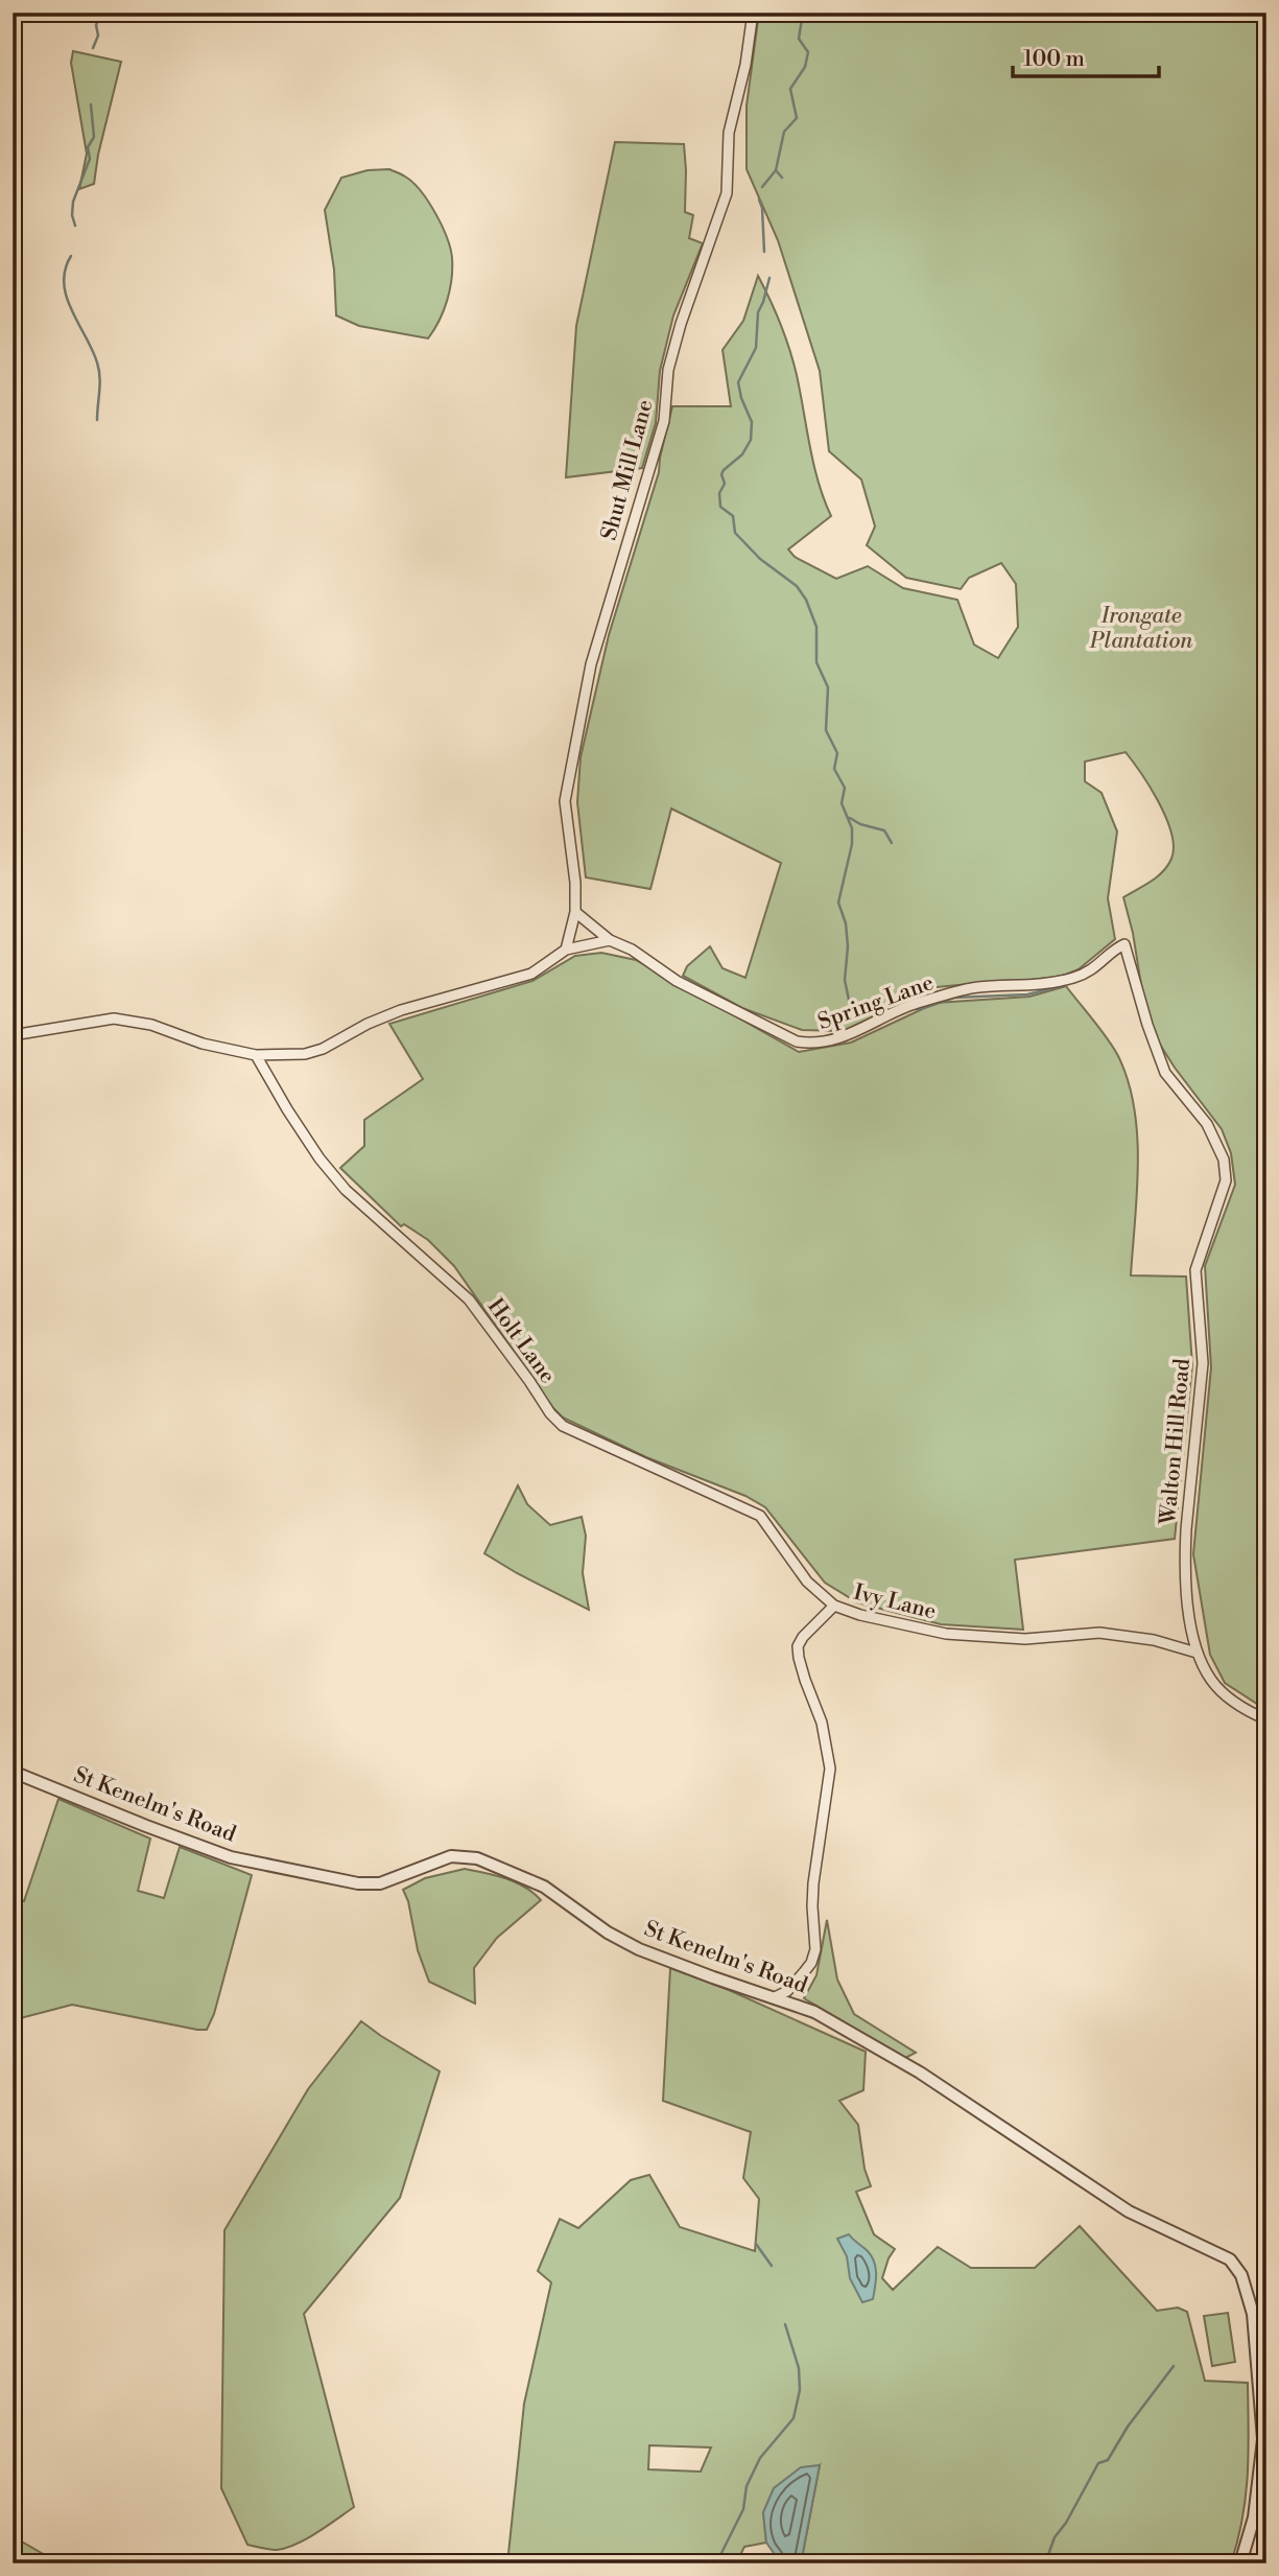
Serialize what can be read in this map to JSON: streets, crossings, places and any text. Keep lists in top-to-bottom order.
{
  "streets": {
    "street": [
      "Shut Mill Lane",
      "Spring Lane",
      "Holt Lane",
      "Walton Hill Road",
      "Ivy Lane",
      "St Kenelm's Road"
    ]
  },
  "crossings": [
    ["Shut Mill Lane", "Spring Lane"],
    ["Spring Lane", "Walton Hill Road"],
    ["Holt Lane", "Ivy Lane"],
    ["Walton Hill Road", "Ivy Lane"],
    ["Ivy Lane", "St Kenelm's Road"]
  ],
  "parks": ["Irongate Plantation"],
  "scale_bar": "100 m"
}
